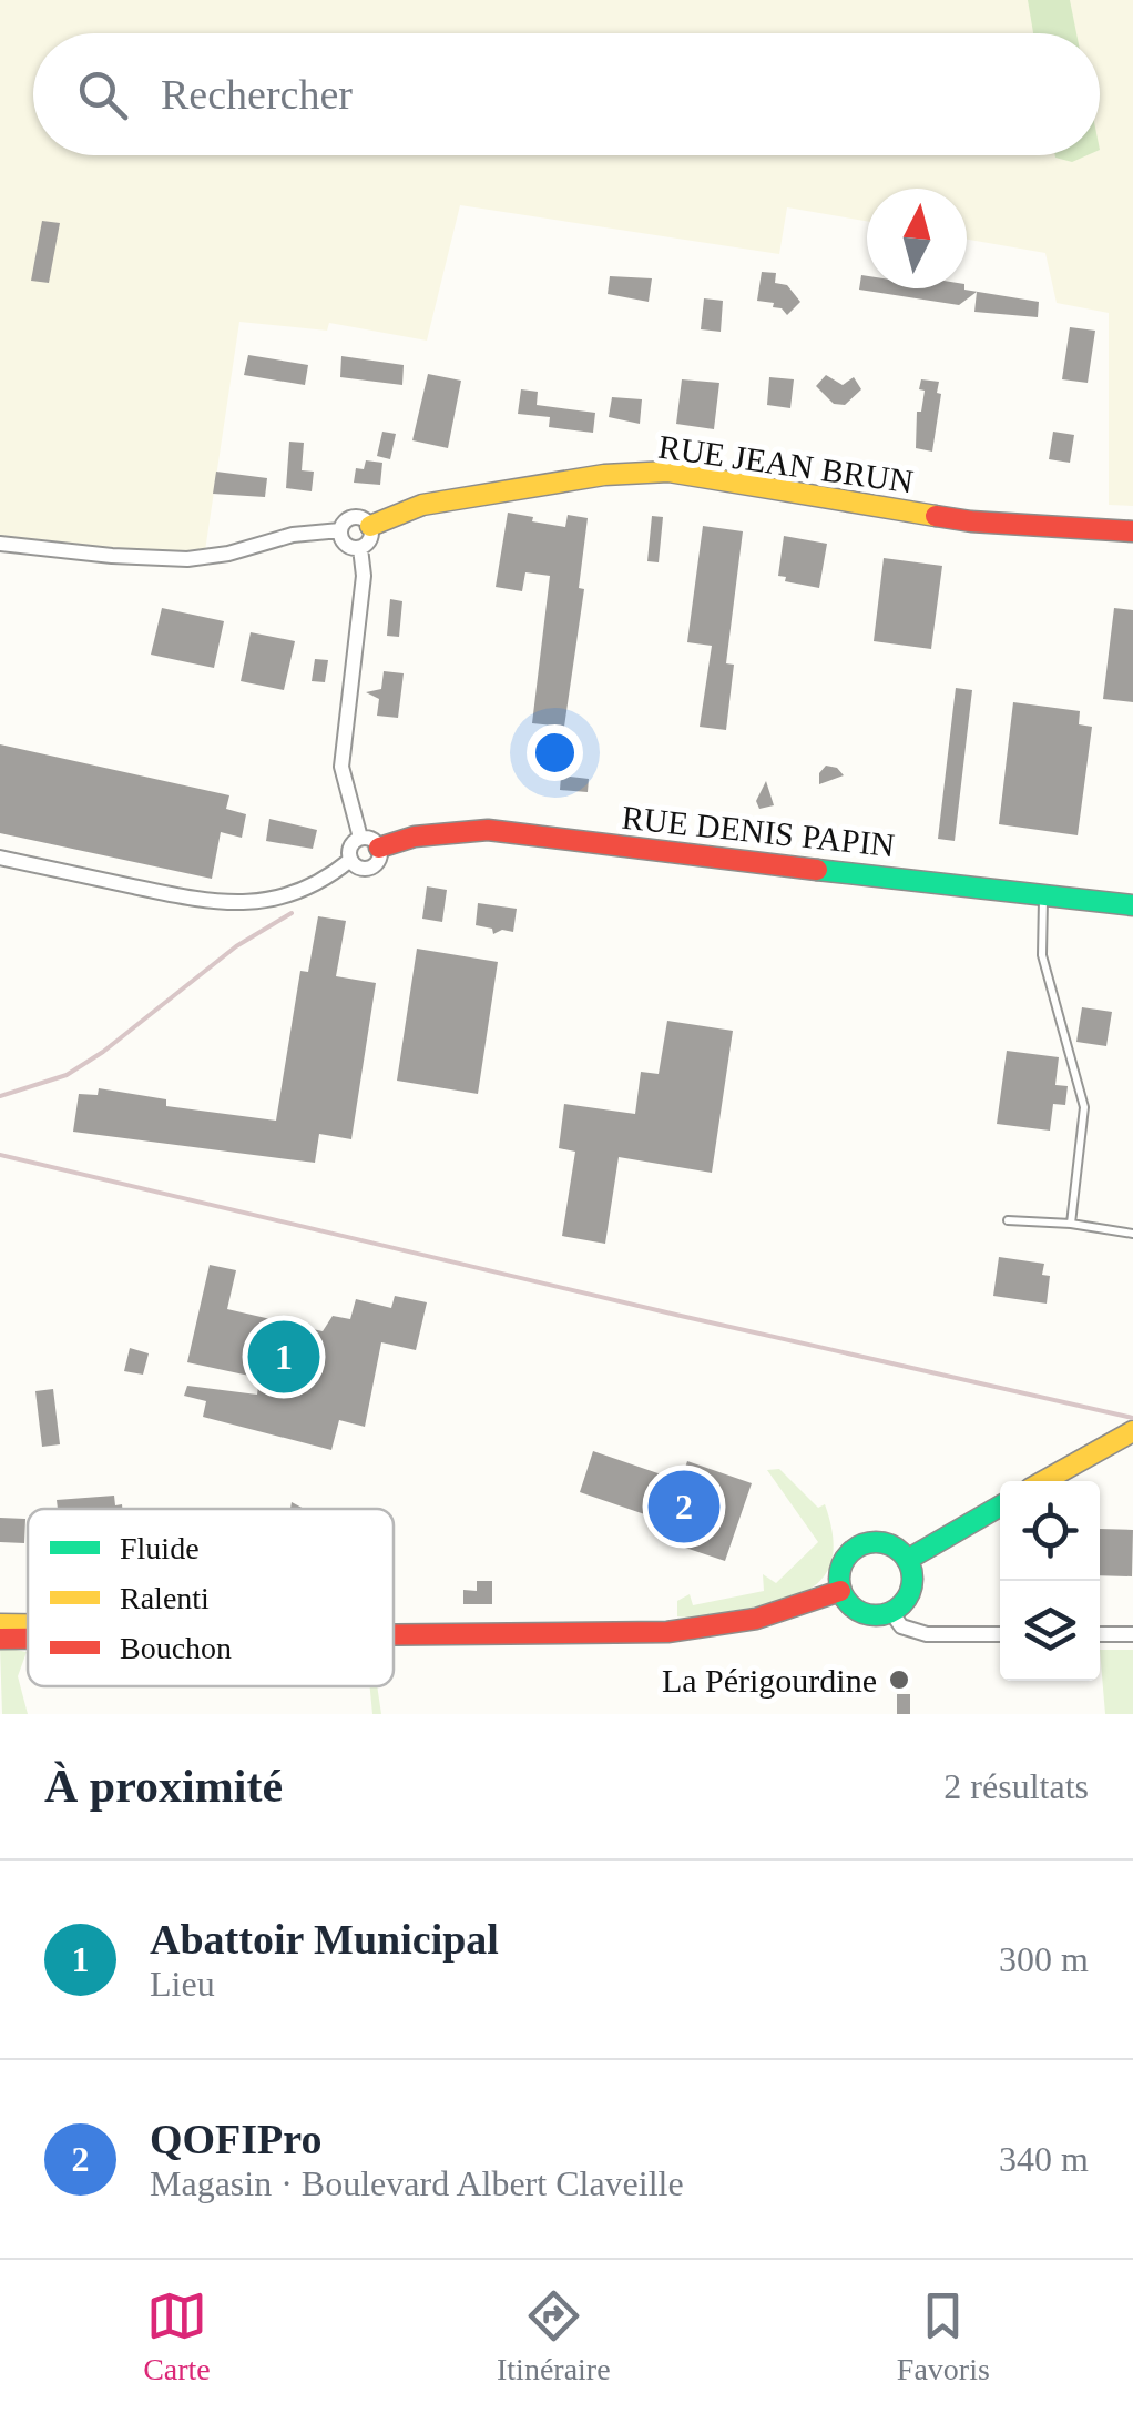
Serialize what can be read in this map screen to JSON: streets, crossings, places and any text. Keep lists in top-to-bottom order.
{
  "streets": {
    "main road": ["RUE JEAN BRUN", "RUE DENIS PAPIN"]
  },
  "places": ["La Périgourdine"],
  "legend": ["Fluide", "Ralenti", "Bouchon"],
  "north": "top",
  "page": {
    "search": "Rechercher",
    "pins": ["1", "2"],
    "heading": ["À proximité", "2 résultats"],
    "list": [
      {
        "mark": "1",
        "name": "Abattoir Municipal",
        "note": "Lieu",
        "value": "300 m"
      },
      {
        "mark": "2",
        "name": "QOFIPro",
        "note": "Magasin · Boulevard Albert Claveille",
        "value": "340 m"
      }
    ],
    "nav": ["Carte", "Itinéraire", "Favoris"]
  }
}
